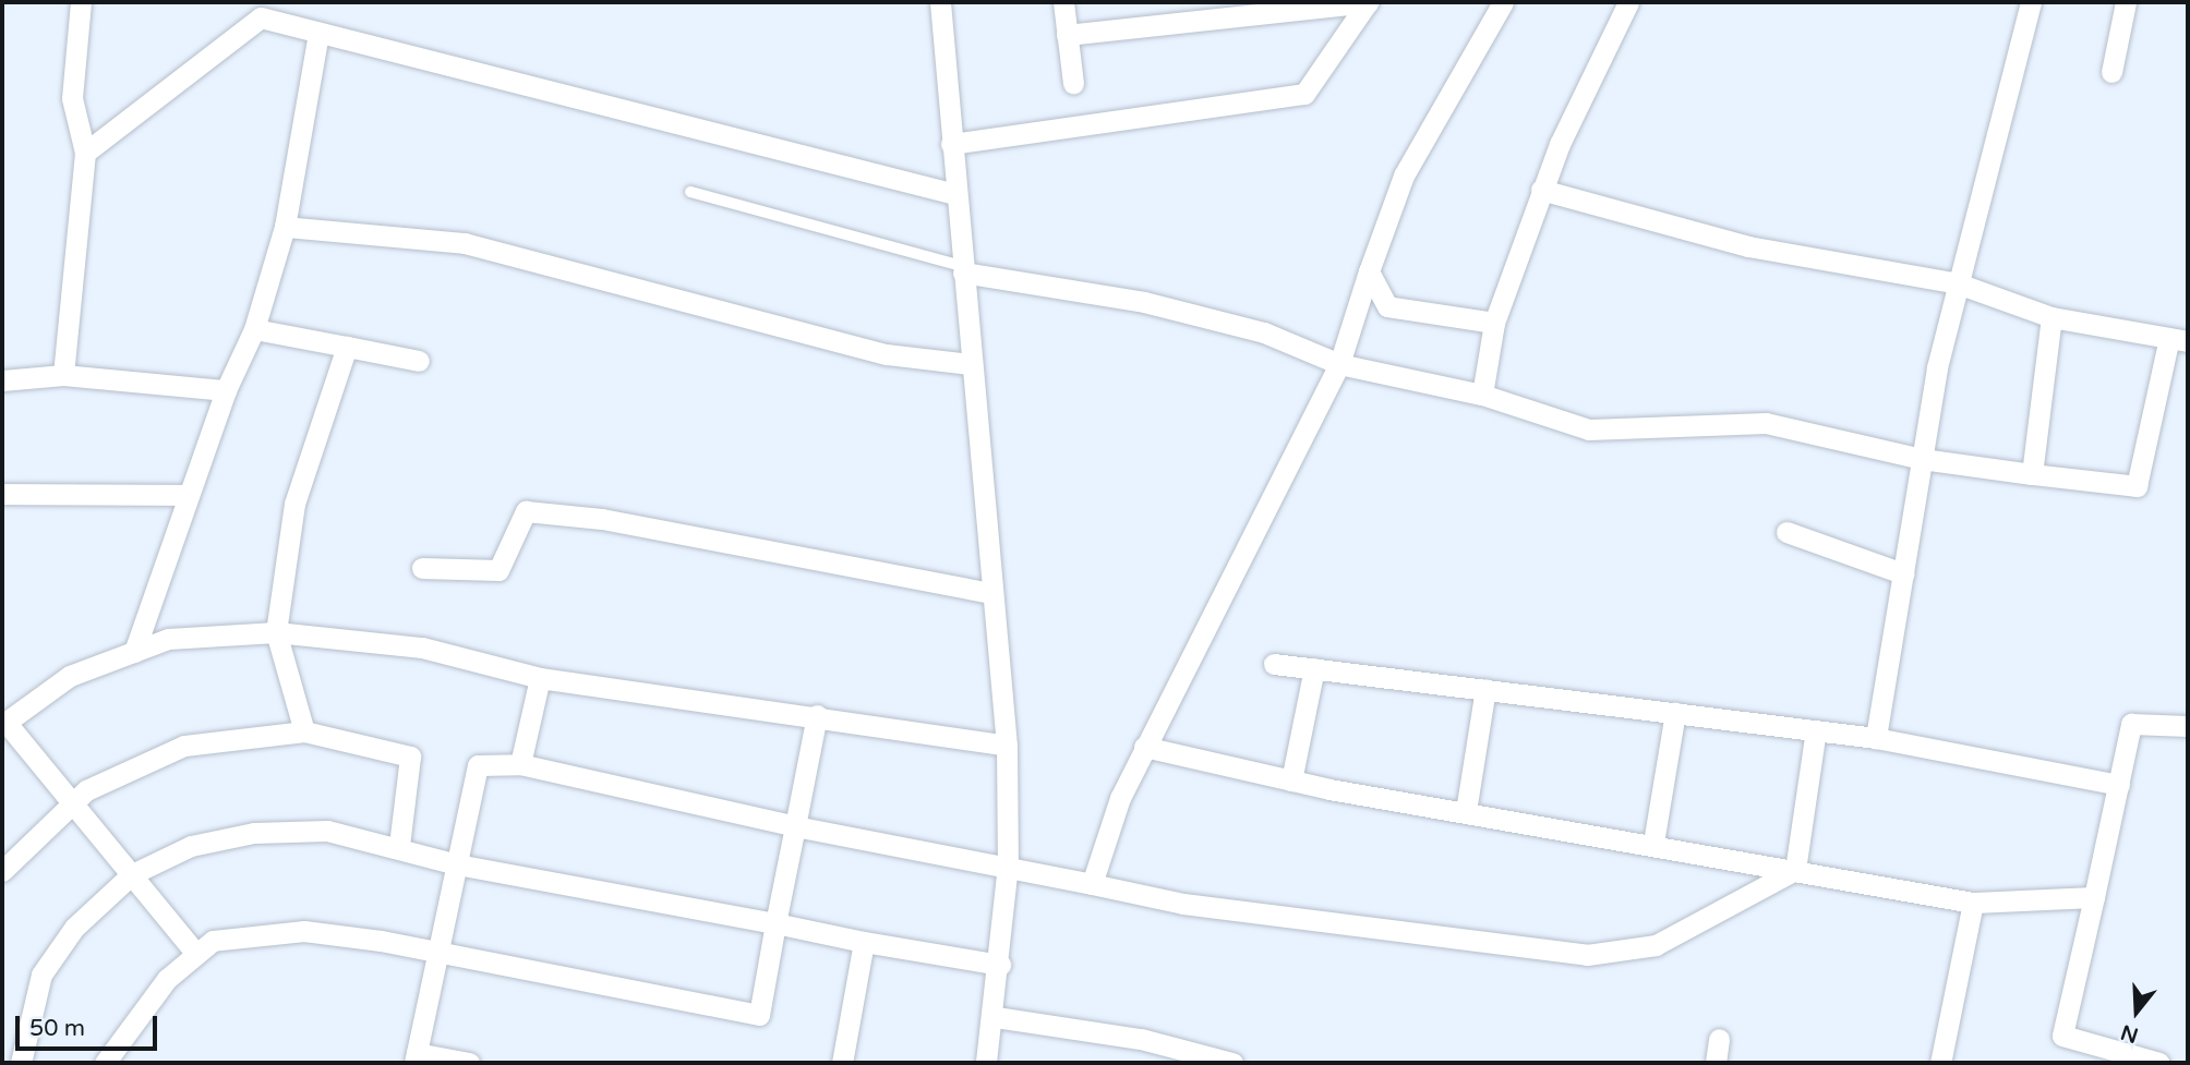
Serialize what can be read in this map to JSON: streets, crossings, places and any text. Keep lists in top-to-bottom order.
{
  "scale_bar": "50 m",
  "north": "bottom"
}
